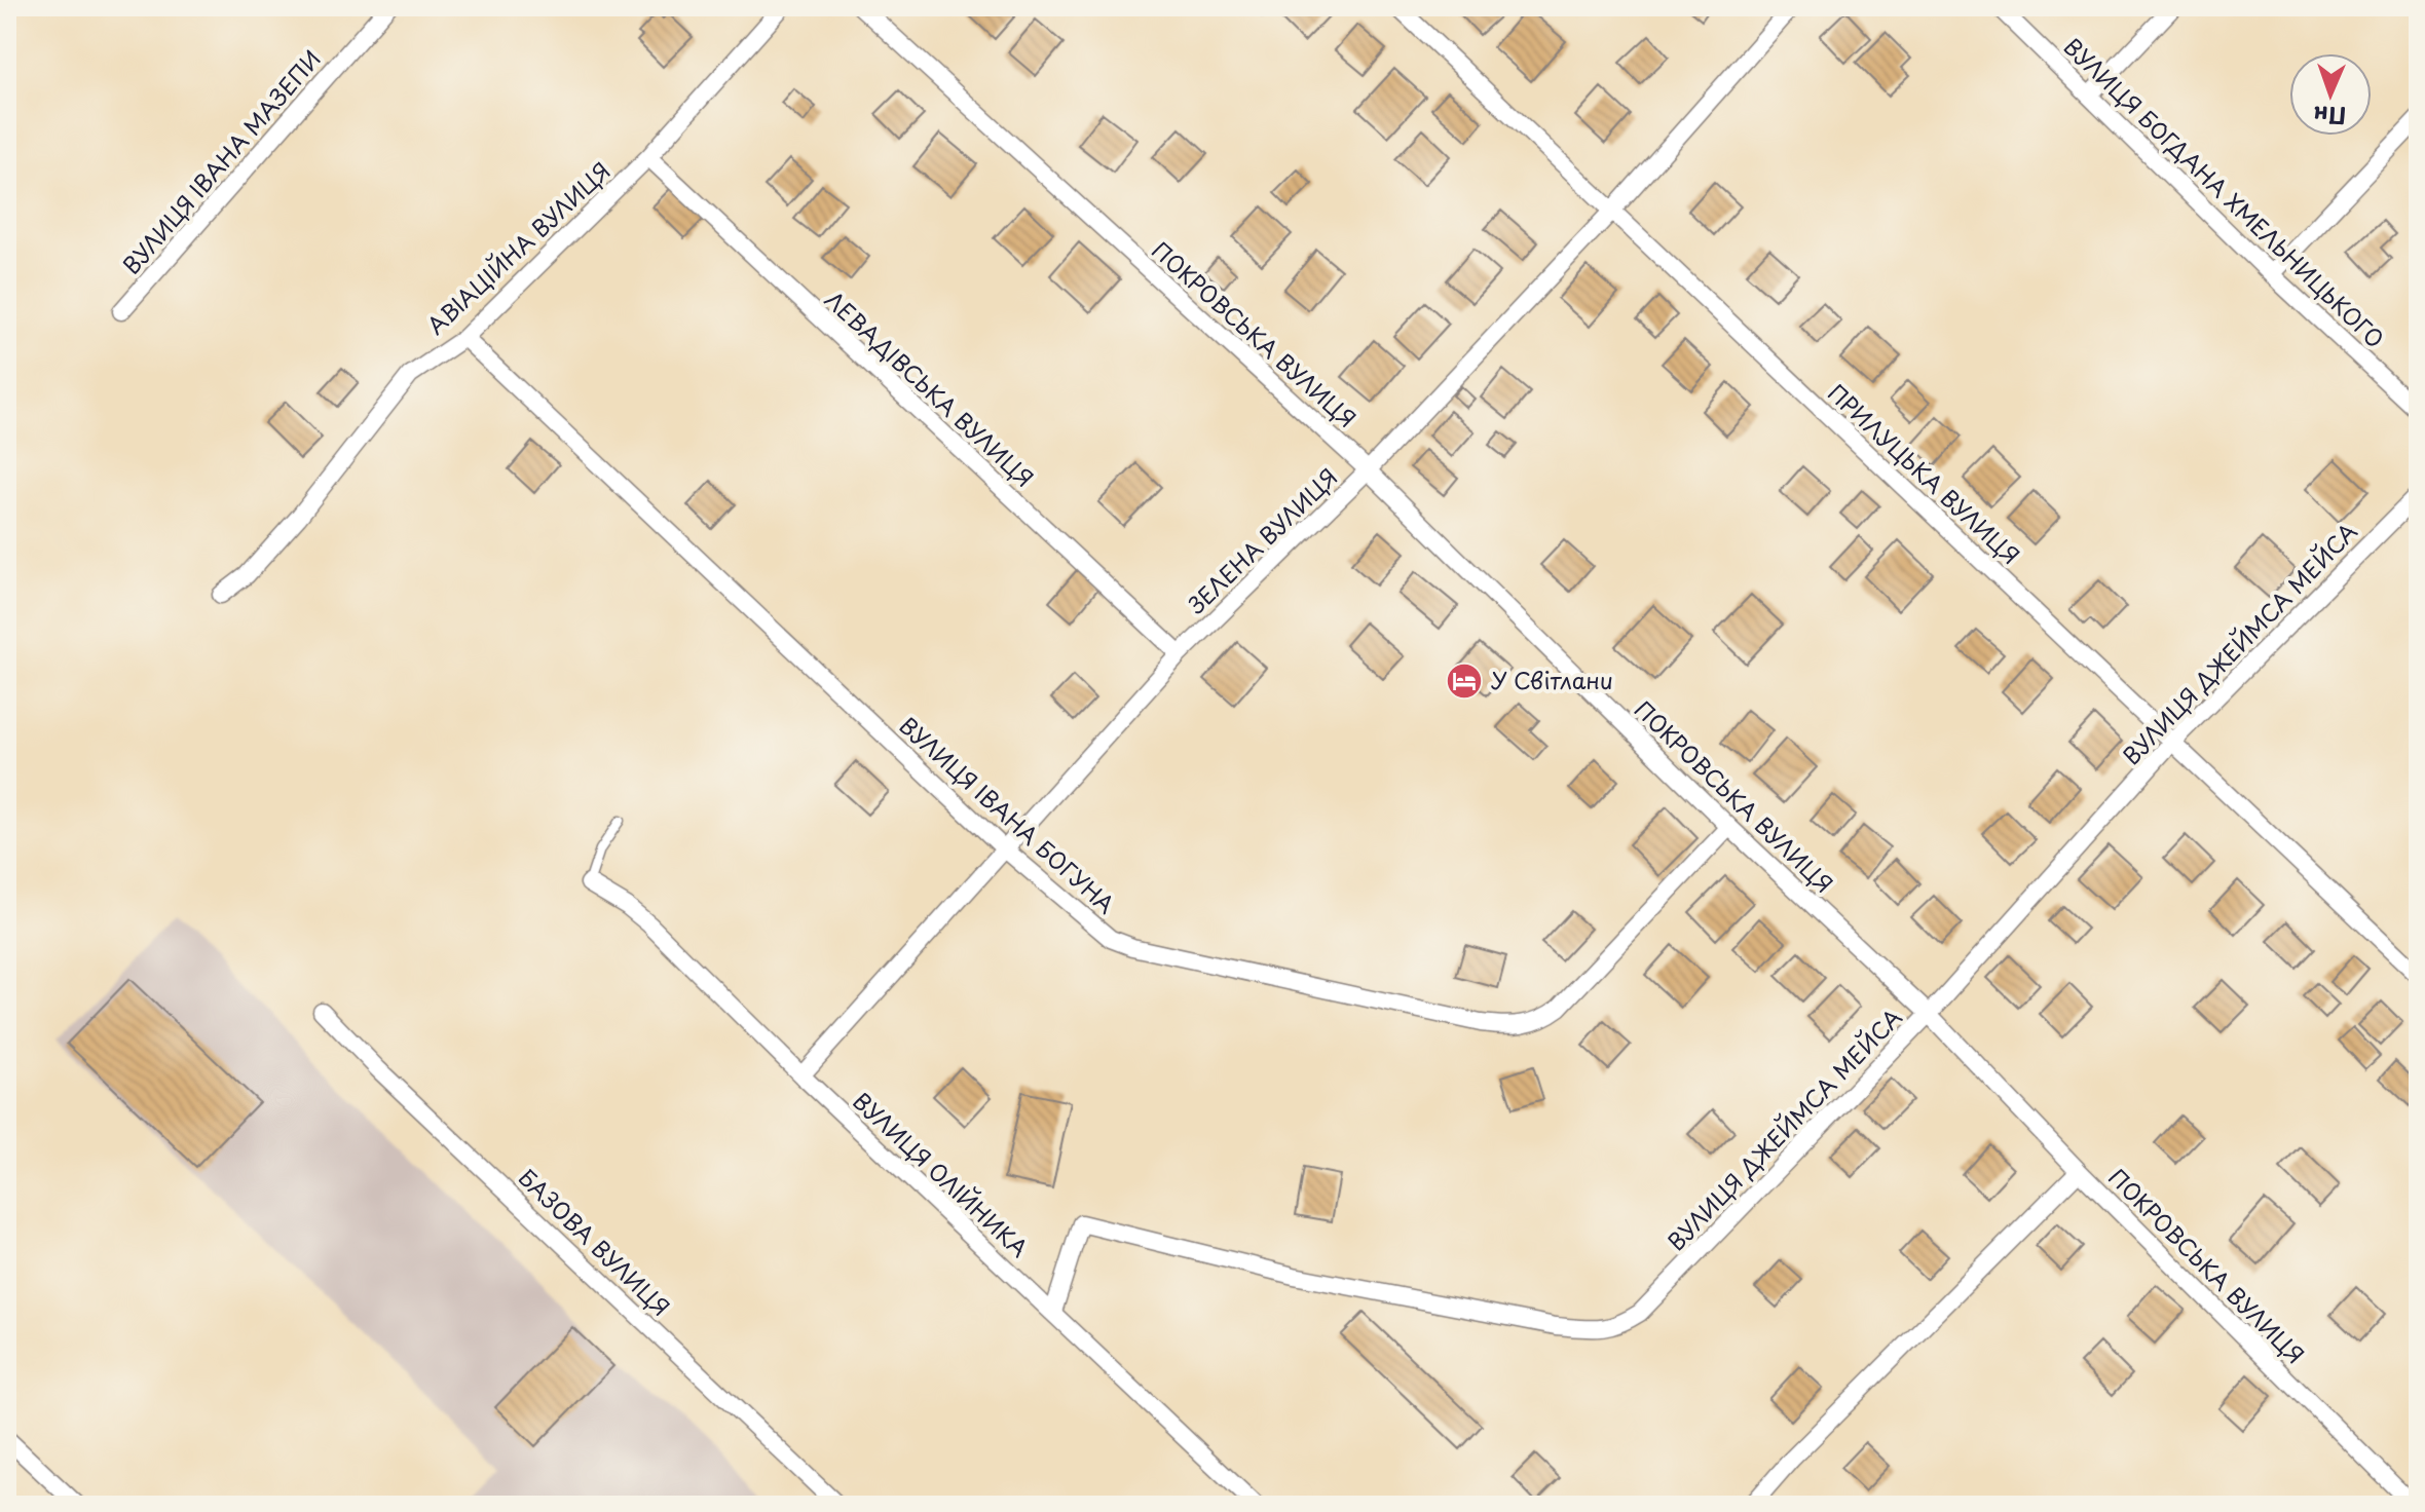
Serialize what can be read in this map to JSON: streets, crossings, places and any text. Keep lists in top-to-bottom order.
{
  "streets": {
    "street": [
      "ВУЛИЦЯ ІВАНА МАЗЕПИ",
      "ВУЛИЦЯ БОГДАНА ХМЕЛЬНИЦЬКОГО",
      "АВІАЦІЙНА ВУЛИЦЯ",
      "ПОКРОВСЬКА ВУЛИЦЯ",
      "ЛЕВАДІВСЬКА ВУЛИЦЯ",
      "ПРИЛУЦЬКА ВУЛИЦЯ",
      "ЗЕЛЕНА ВУЛИЦЯ",
      "ВУЛИЦЯ ДЖЕЙМСА МЕЙСА",
      "ВУЛИЦЯ ІВАНА БОГУНА",
      "ВУЛИЦЯ ОЛІЙНИКА",
      "БАЗОВА ВУЛИЦЯ"
    ]
  },
  "crossings": [
    ["АВІАЦІЙНА ВУЛИЦЯ", "ЛЕВАДІВСЬКА ВУЛИЦЯ"],
    ["АВІАЦІЙНА ВУЛИЦЯ", "ВУЛИЦЯ ІВАНА БОГУНА"],
    ["ПОКРОВСЬКА ВУЛИЦЯ", "ЗЕЛЕНА ВУЛИЦЯ"],
    ["ПОКРОВСЬКА ВУЛИЦЯ", "ВУЛИЦЯ ДЖЕЙМСА МЕЙСА"],
    ["ПОКРОВСЬКА ВУЛИЦЯ", "ВУЛИЦЯ ІВАНА БОГУНА"],
    ["ЛЕВАДІВСЬКА ВУЛИЦЯ", "ЗЕЛЕНА ВУЛИЦЯ"],
    ["ПРИЛУЦЬКА ВУЛИЦЯ", "ЗЕЛЕНА ВУЛИЦЯ"],
    ["ПРИЛУЦЬКА ВУЛИЦЯ", "ВУЛИЦЯ ДЖЕЙМСА МЕЙСА"],
    ["ЗЕЛЕНА ВУЛИЦЯ", "ВУЛИЦЯ ІВАНА БОГУНА"],
    ["ЗЕЛЕНА ВУЛИЦЯ", "ВУЛИЦЯ ОЛІЙНИКА"],
    ["ВУЛИЦЯ ДЖЕЙМСА МЕЙСА", "ВУЛИЦЯ ОЛІЙНИКА"]
  ],
  "places": {
    "hotel": ["У Світлани"]
  },
  "north": "bottom"
}
